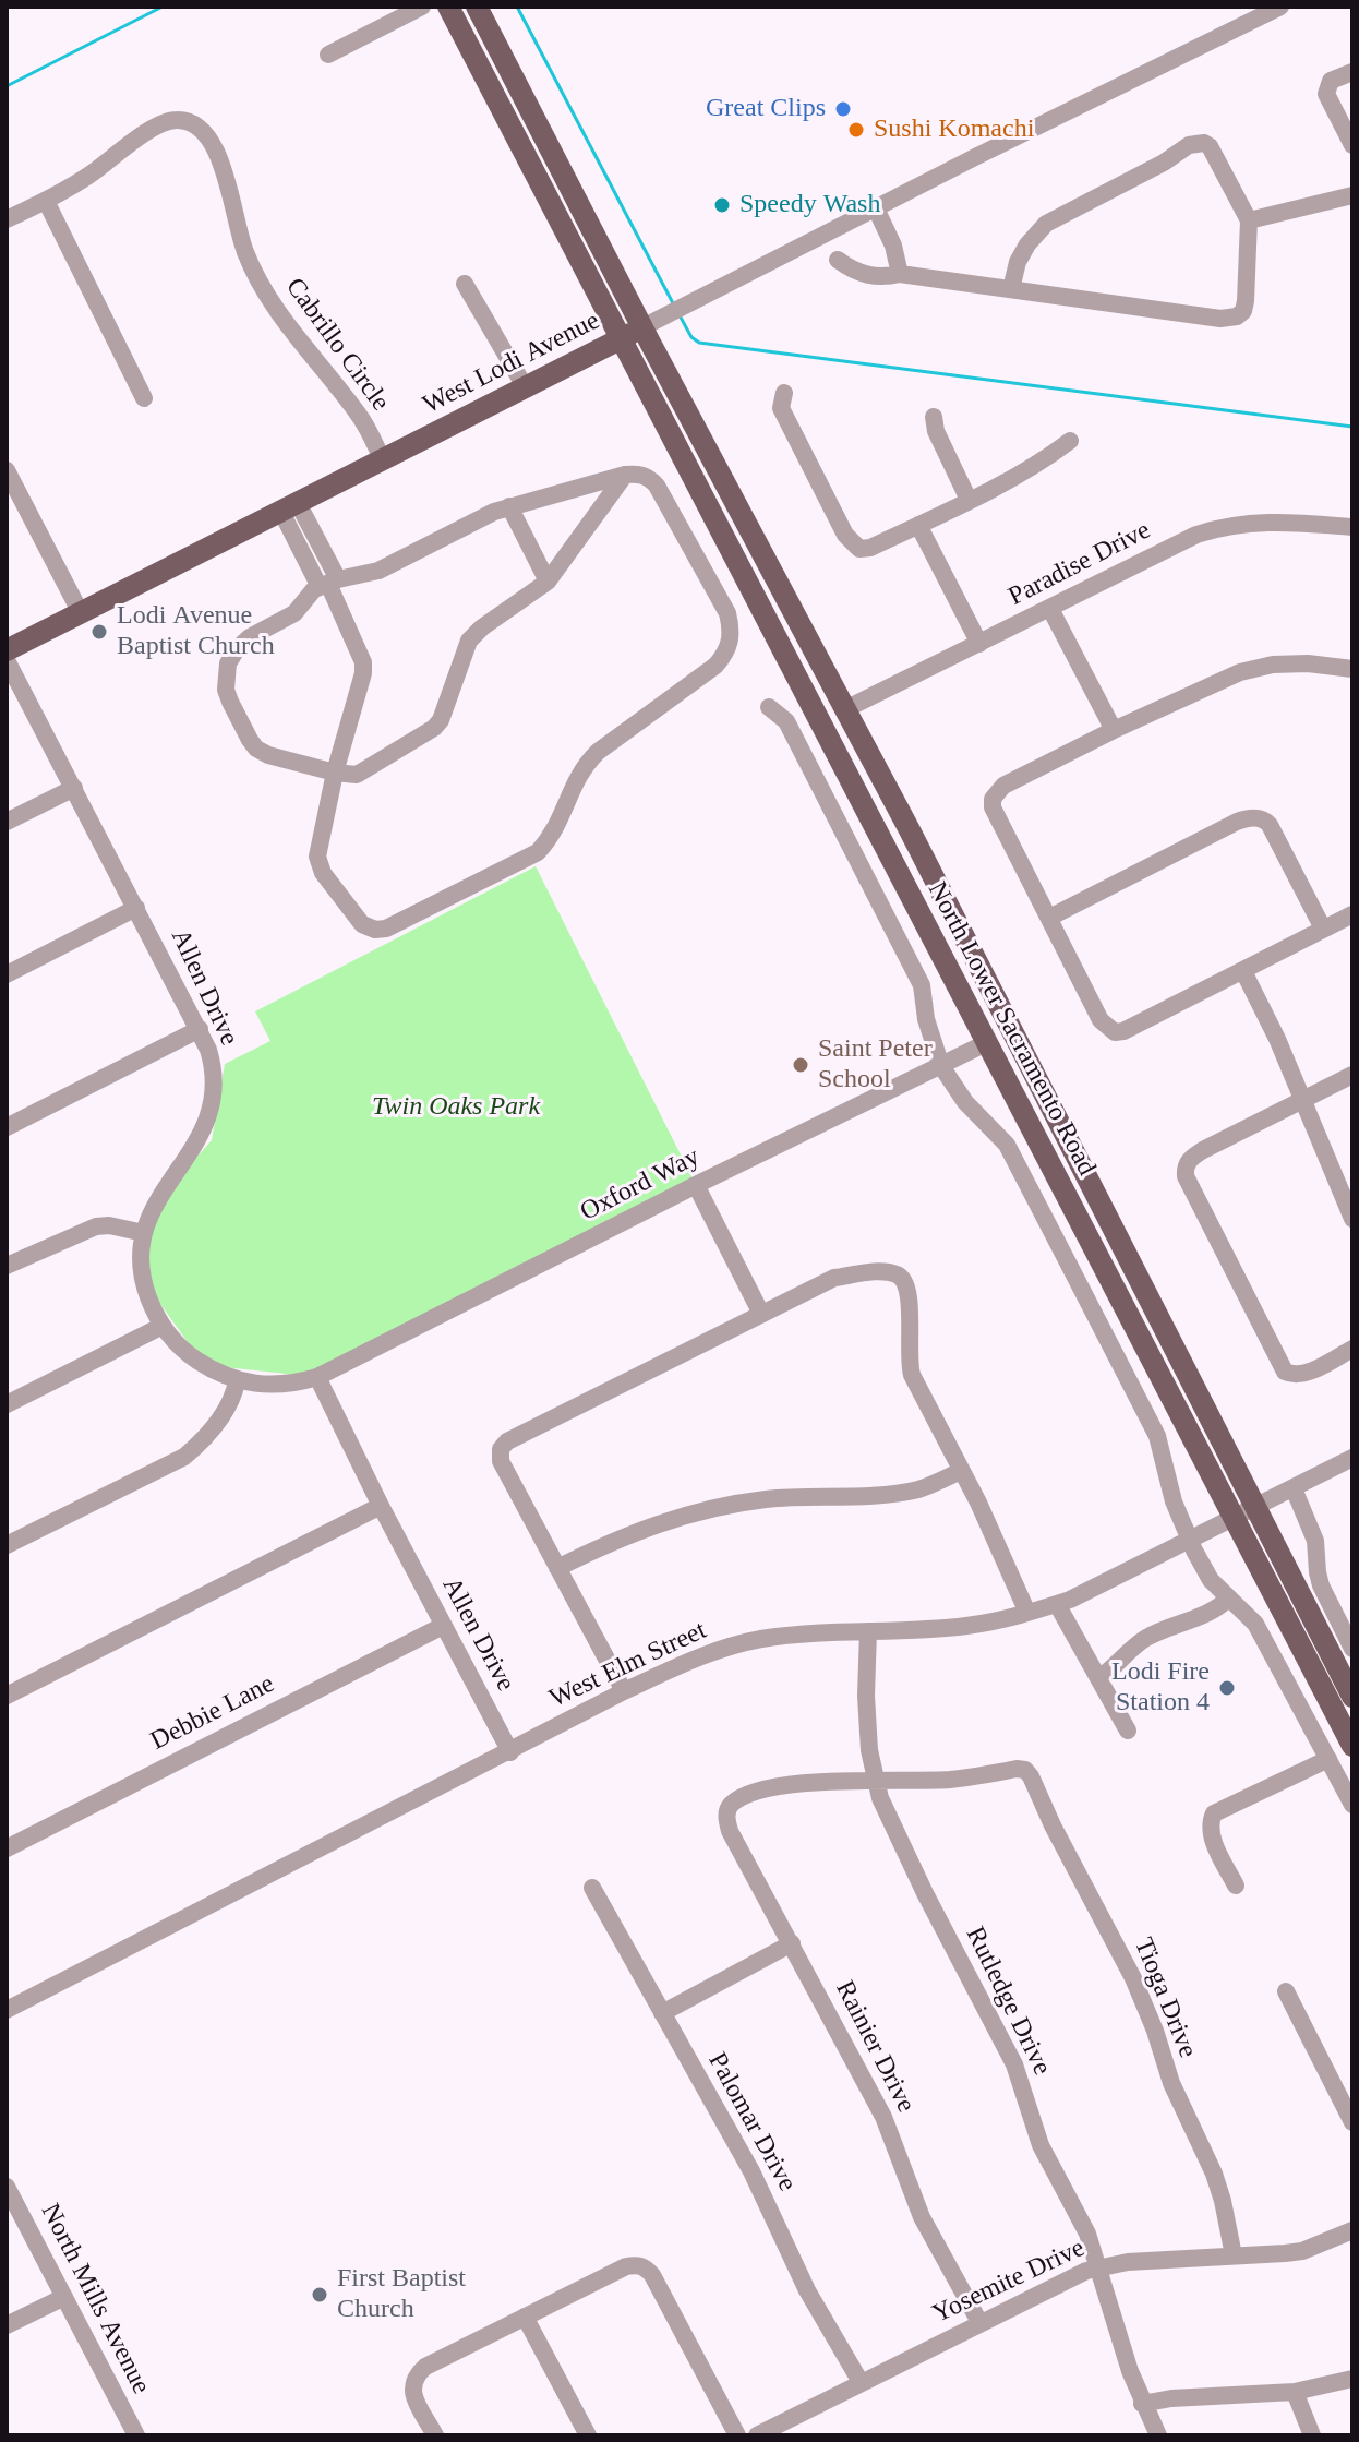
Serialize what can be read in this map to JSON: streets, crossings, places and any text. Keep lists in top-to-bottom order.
{
  "streets": {
    "main road": ["West Lodi Avenue", "North Lower Sacramento Road"],
    "street": [
      "Cabrillo Circle",
      "Paradise Drive",
      "Allen Drive",
      "Oxford Way",
      "West Elm Street",
      "Debbie Lane",
      "Tioga Drive",
      "Rutledge Drive",
      "Rainier Drive",
      "Palomar Drive",
      "Yosemite Drive",
      "North Mills Avenue"
    ]
  },
  "crossings": [
    ["Cabrillo Circle", "West Lodi Avenue"],
    ["West Lodi Avenue", "North Lower Sacramento Road"],
    ["Paradise Drive", "North Lower Sacramento Road"],
    ["Allen Drive", "Oxford Way"],
    ["Allen Drive", "West Elm Street"],
    ["Allen Drive", "Debbie Lane"],
    ["North Lower Sacramento Road", "Oxford Way"],
    ["North Lower Sacramento Road", "West Elm Street"],
    ["West Elm Street", "Rutledge Drive"],
    ["Tioga Drive", "Rutledge Drive"],
    ["Tioga Drive", "Rainier Drive"],
    ["Tioga Drive", "Yosemite Drive"],
    ["Rutledge Drive", "Rainier Drive"],
    ["Rutledge Drive", "Yosemite Drive"],
    ["Rainier Drive", "Yosemite Drive"],
    ["Palomar Drive", "Yosemite Drive"]
  ],
  "parks": ["Twin Oaks Park"],
  "places": [
    "Great Clips",
    "Sushi Komachi",
    "Speedy Wash",
    "Lodi Avenue Baptist Church",
    "Saint Peter School",
    "Lodi Fire Station 4",
    "First Baptist Church"
  ]
}
